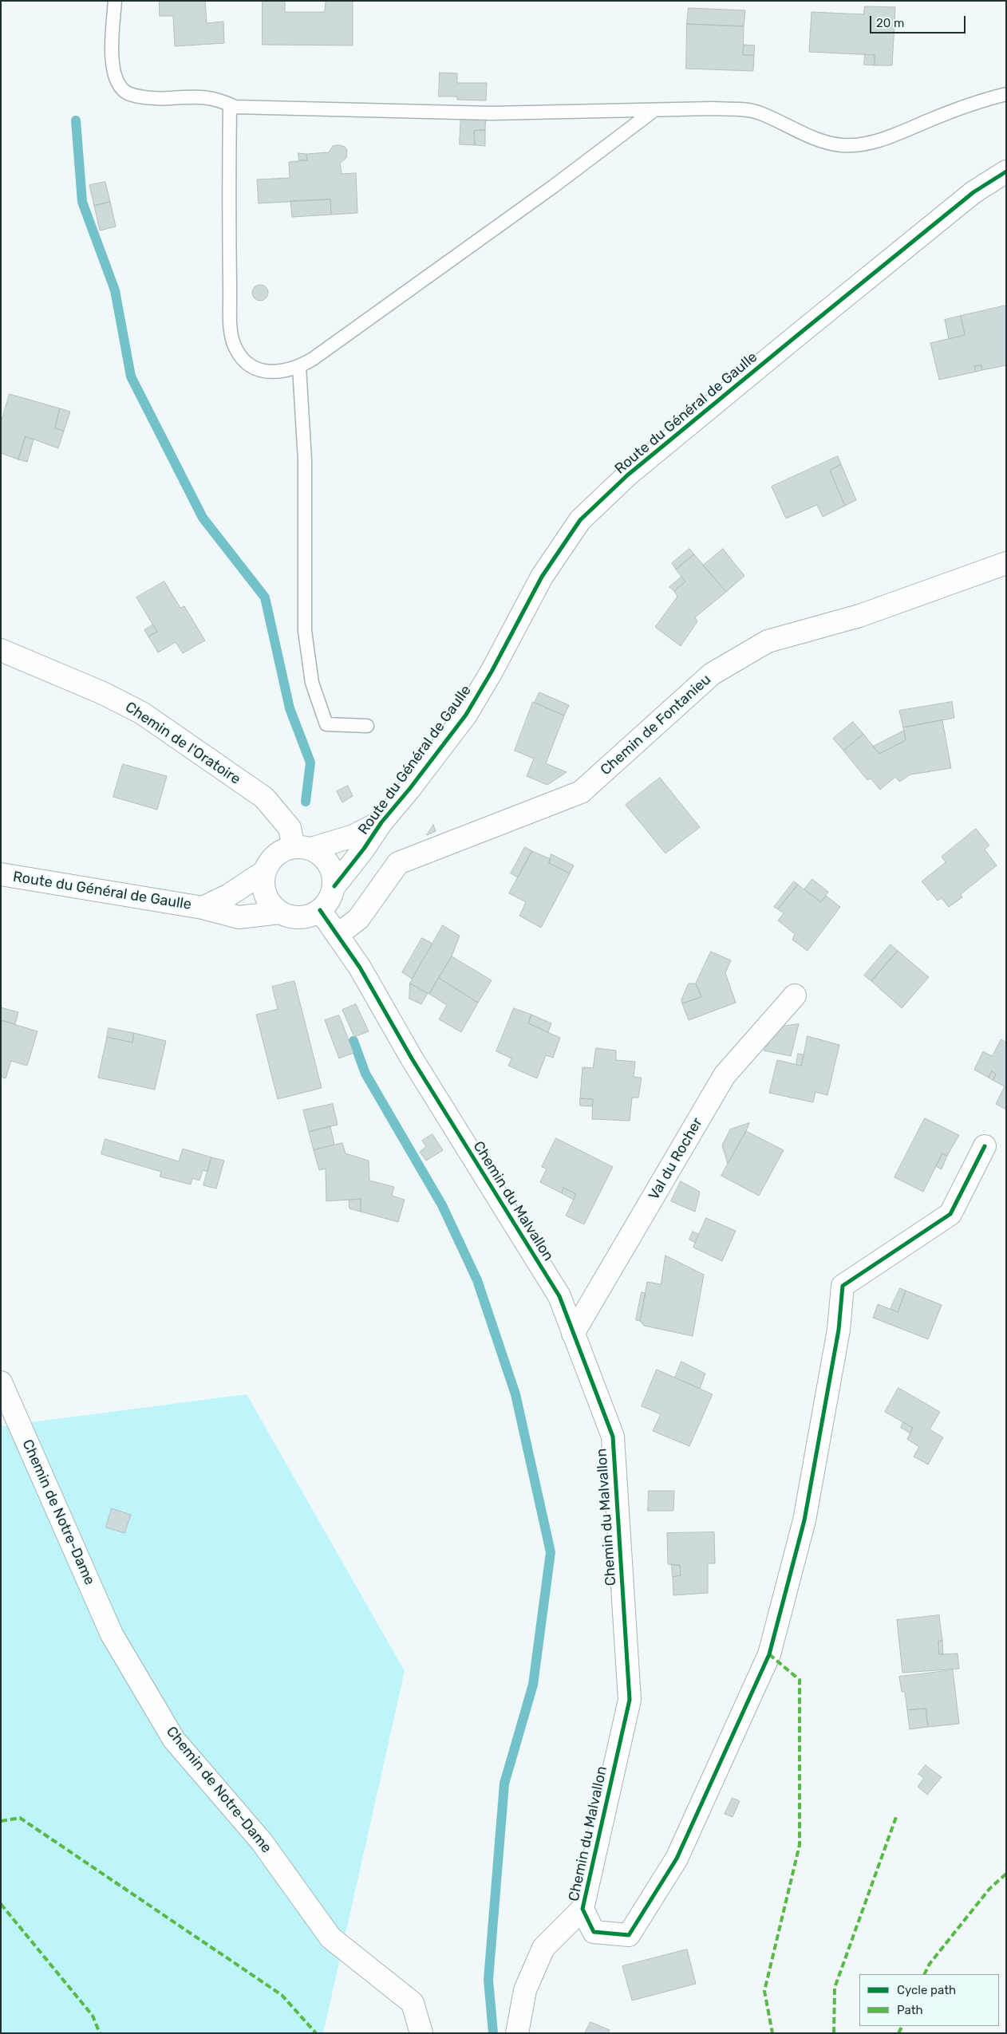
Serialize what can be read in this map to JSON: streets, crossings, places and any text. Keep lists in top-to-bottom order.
{
  "streets": {
    "street": [
      "Route du Général de Gaulle",
      "Chemin de Fontanieu",
      "Chemin de l'Oratoire",
      "Val du Rocher",
      "Chemin du Malvallon",
      "Chemin de Notre-Dame"
    ]
  },
  "crossings": [
    ["Route du Général de Gaulle", "Chemin de l'Oratoire"],
    ["Route du Général de Gaulle", "Chemin du Malvallon"],
    ["Chemin de Fontanieu", "Chemin du Malvallon"],
    ["Chemin de l'Oratoire", "Chemin du Malvallon"],
    ["Val du Rocher", "Chemin du Malvallon"]
  ],
  "legend": ["Cycle path", "Path"],
  "scale_bar": "20 m"
}
